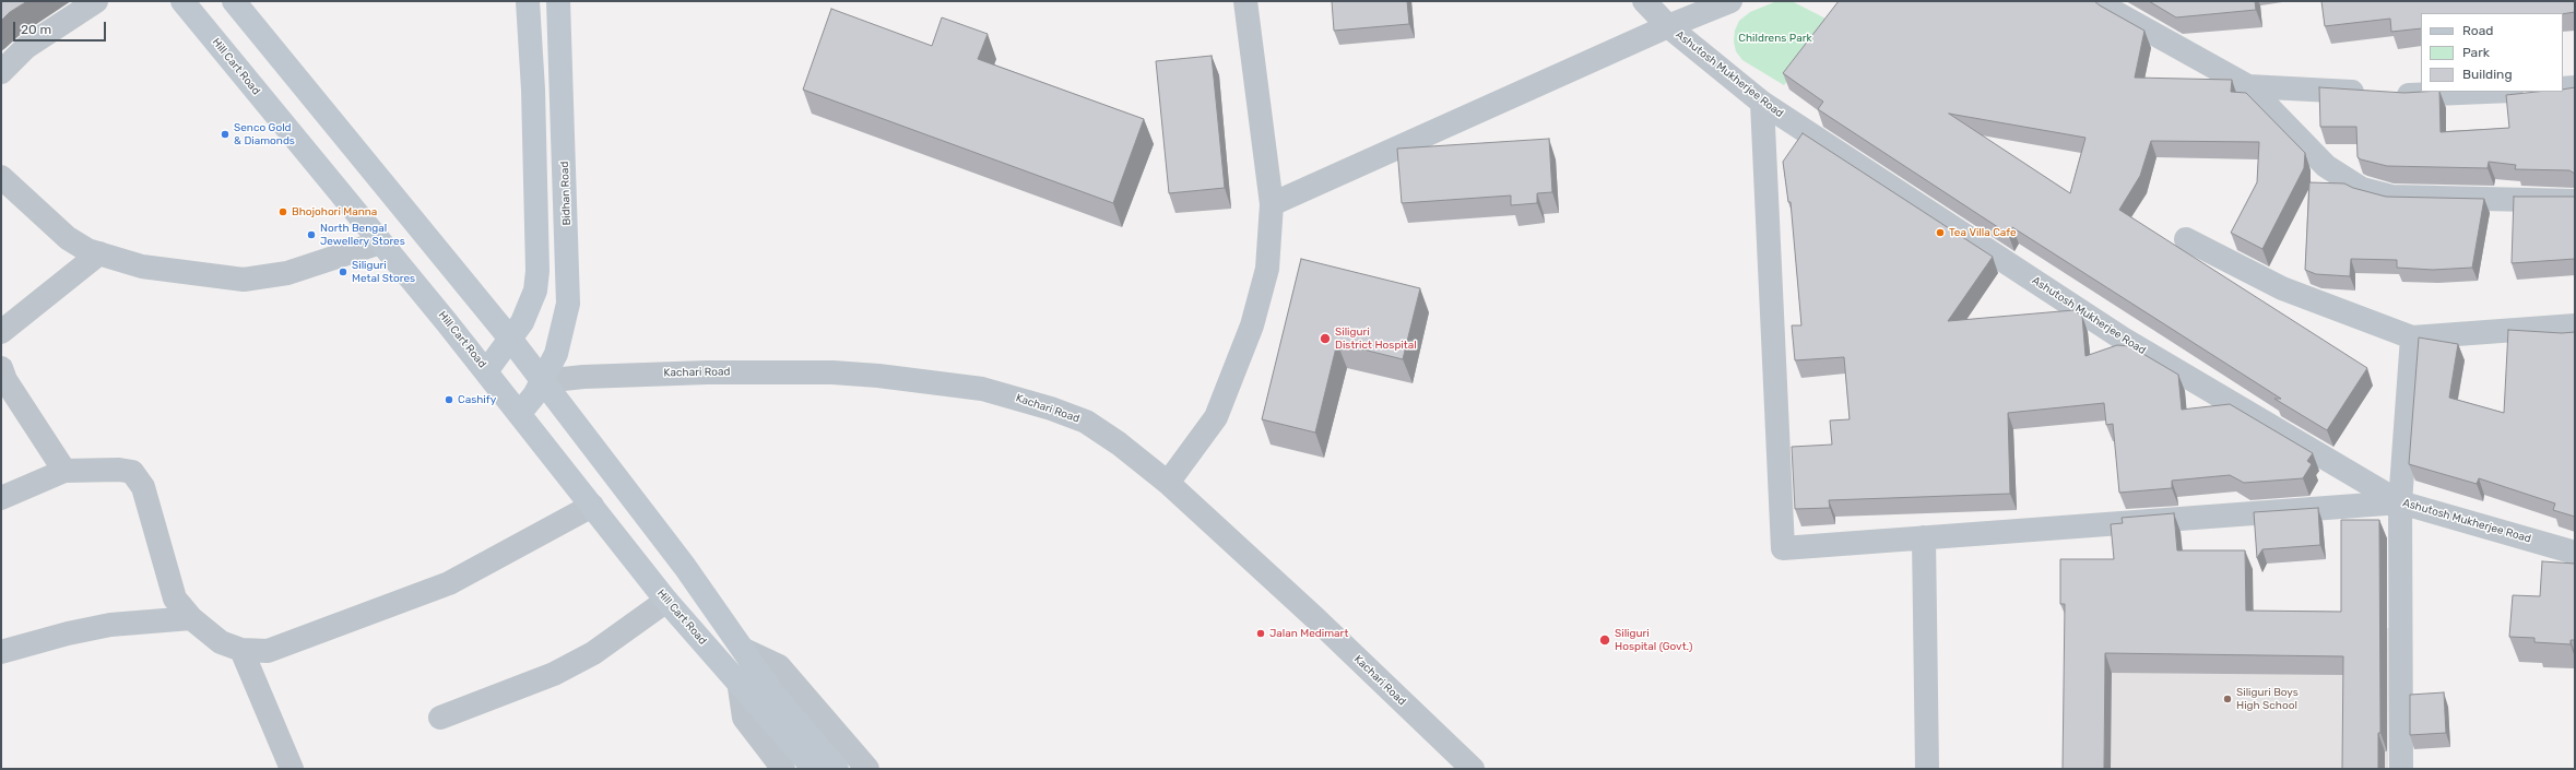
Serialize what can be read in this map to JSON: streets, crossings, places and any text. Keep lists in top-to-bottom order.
{
  "streets": {
    "main road": ["Hill Cart Road", "Bidhan Road"],
    "street": ["Ashutosh Mukherjee Road", "Kachari Road"]
  },
  "crossings": [
    ["Hill Cart Road", "Bidhan Road"],
    ["Bidhan Road", "Kachari Road"]
  ],
  "parks": ["Childrens Park"],
  "places": [
    "Senco Gold & Diamonds",
    "Bhojohori Manna",
    "Tea Villa Cafe",
    "North Bengal Jewellery Stores",
    "Siliguri Metal Stores",
    "Siliguri District Hospital",
    "Cashify",
    "Jalan Medimart",
    "Siliguri Hospital (Govt.)",
    "Siliguri Boys High School"
  ],
  "legend": ["Road", "Park", "Building"],
  "scale_bar": "20 m"
}
